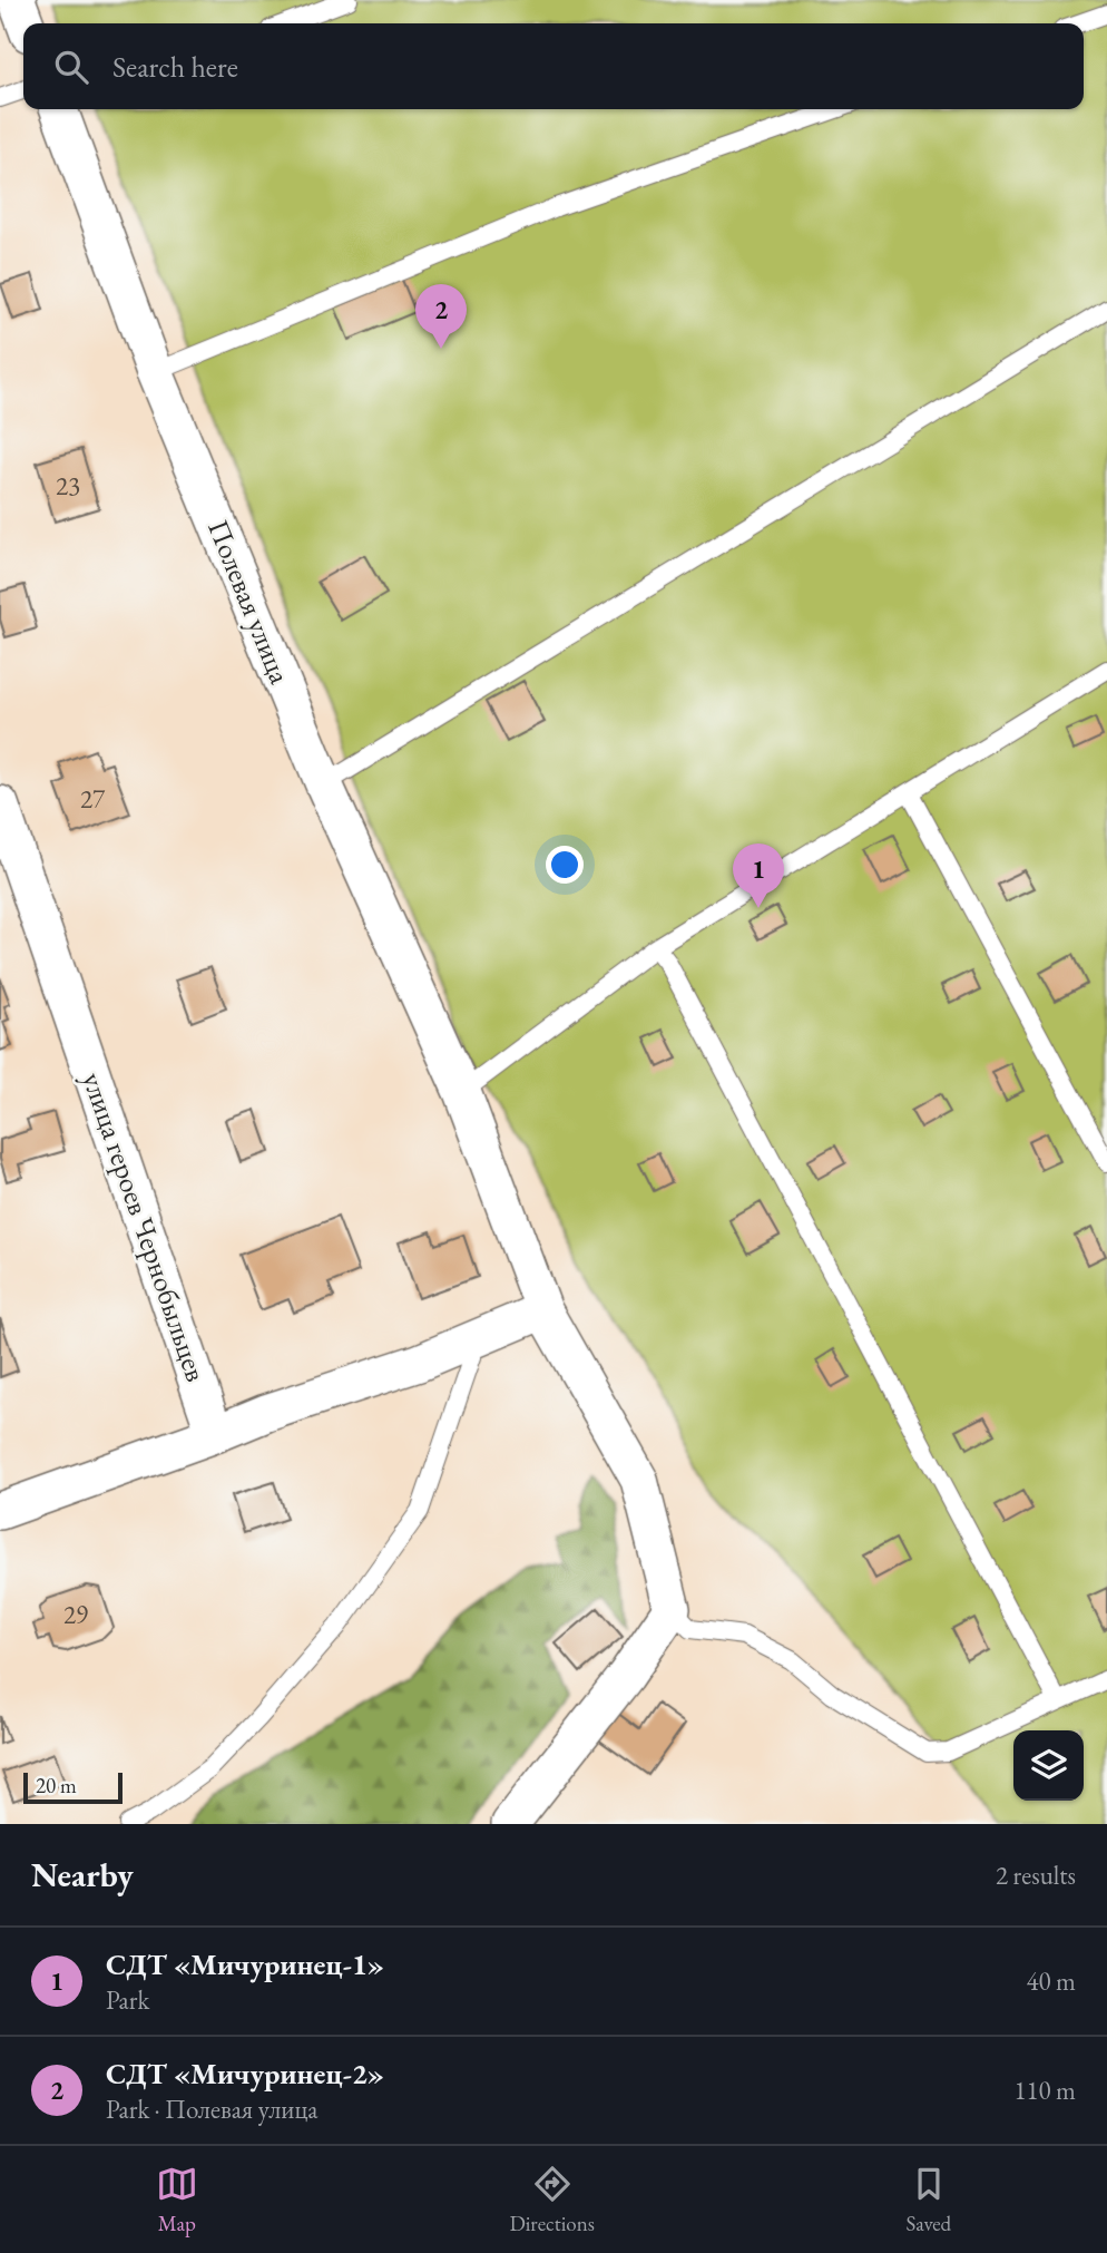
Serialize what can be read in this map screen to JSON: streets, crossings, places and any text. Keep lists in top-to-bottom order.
{
  "streets": {
    "street": ["Полевая улица", "улица героев Чернобыльцев"]
  },
  "house_numbers": ["23", "27", "29"],
  "scale_bar": "20 m",
  "page": {
    "search": "Search here",
    "pins": ["2", "1"],
    "scale": "20 m",
    "heading": ["Nearby", "2 results"],
    "list": [
      {
        "mark": "1",
        "name": "СДТ «Мичуринец-1»",
        "note": "Park",
        "value": "40 m"
      },
      {
        "mark": "2",
        "name": "СДТ «Мичуринец-2»",
        "note": "Park · Полевая улица",
        "value": "110 m"
      }
    ],
    "nav": ["Map", "Directions", "Saved"]
  }
}
